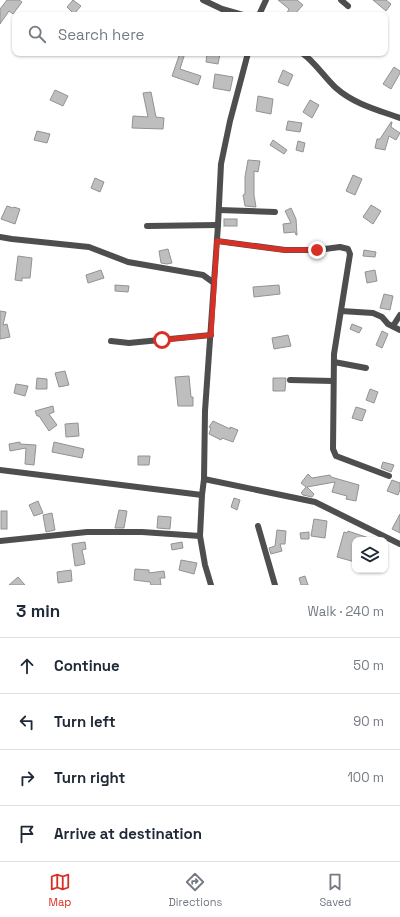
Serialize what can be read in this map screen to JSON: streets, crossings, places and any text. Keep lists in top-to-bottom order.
{
  "page": {
    "search": "Search here",
    "heading": ["3 min", "Walk · 240 m"],
    "list": [
      ["Continue", "50 m"],
      ["Turn left", "90 m"],
      ["Turn right", "100 m"],
      "Arrive at destination"
    ],
    "nav": ["Map", "Directions", "Saved"]
  }
}
